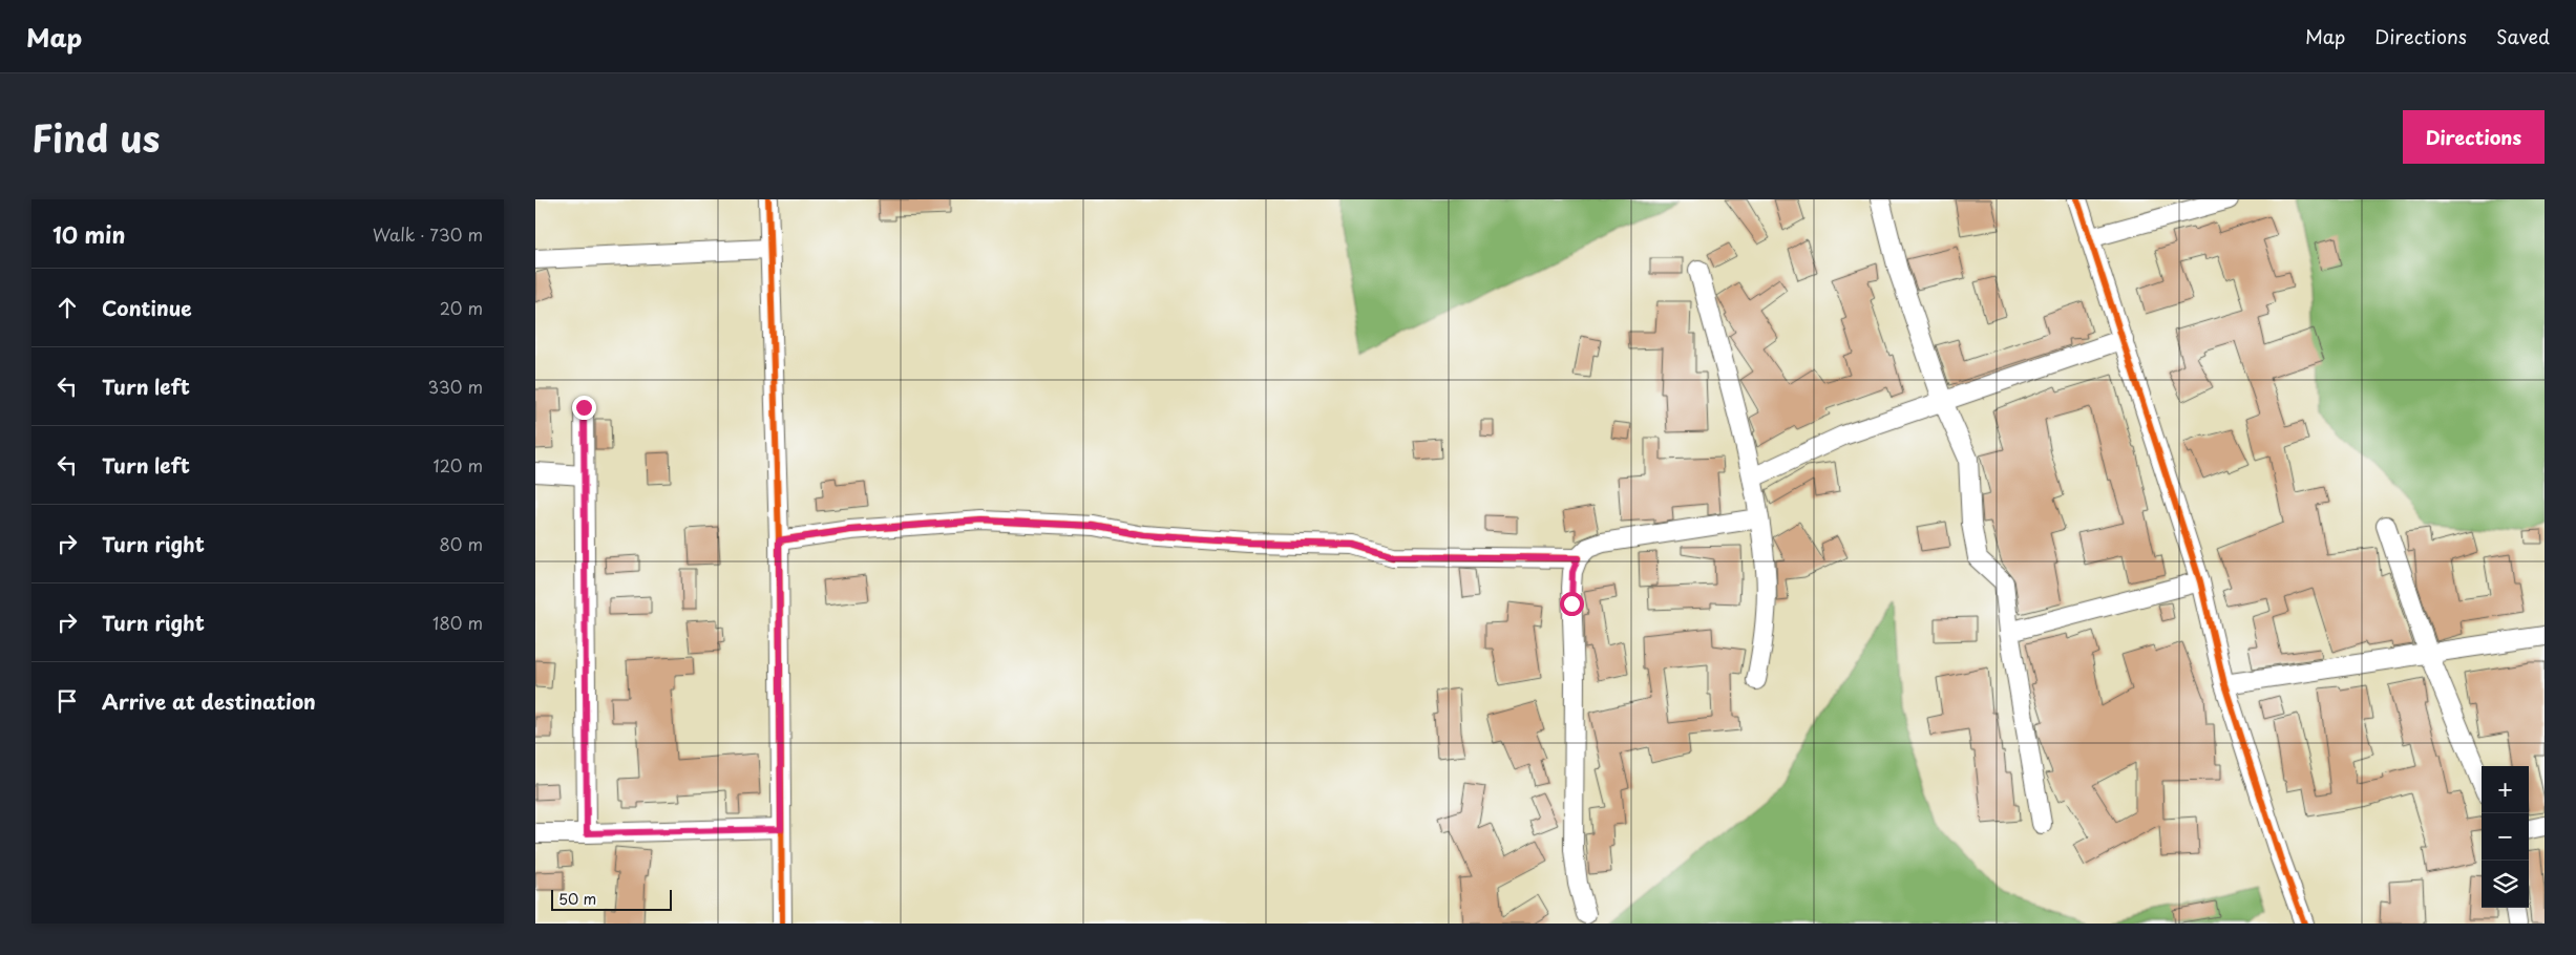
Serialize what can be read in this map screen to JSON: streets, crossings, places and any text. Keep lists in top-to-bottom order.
{
  "scale_bar": "50 m",
  "page": {
    "header": "Map",
    "nav": ["Map", "Directions", "Saved"],
    "title": "Find us",
    "buttons": "Directions",
    "heading": ["10 min", "Walk · 730 m"],
    "list": [
      ["Continue", "20 m"],
      ["Turn left", "330 m"],
      ["Turn left", "120 m"],
      ["Turn right", "80 m"],
      ["Turn right", "180 m"],
      "Arrive at destination"
    ],
    "map_buttons": ["+", "−"],
    "scale": "50 m"
  }
}
